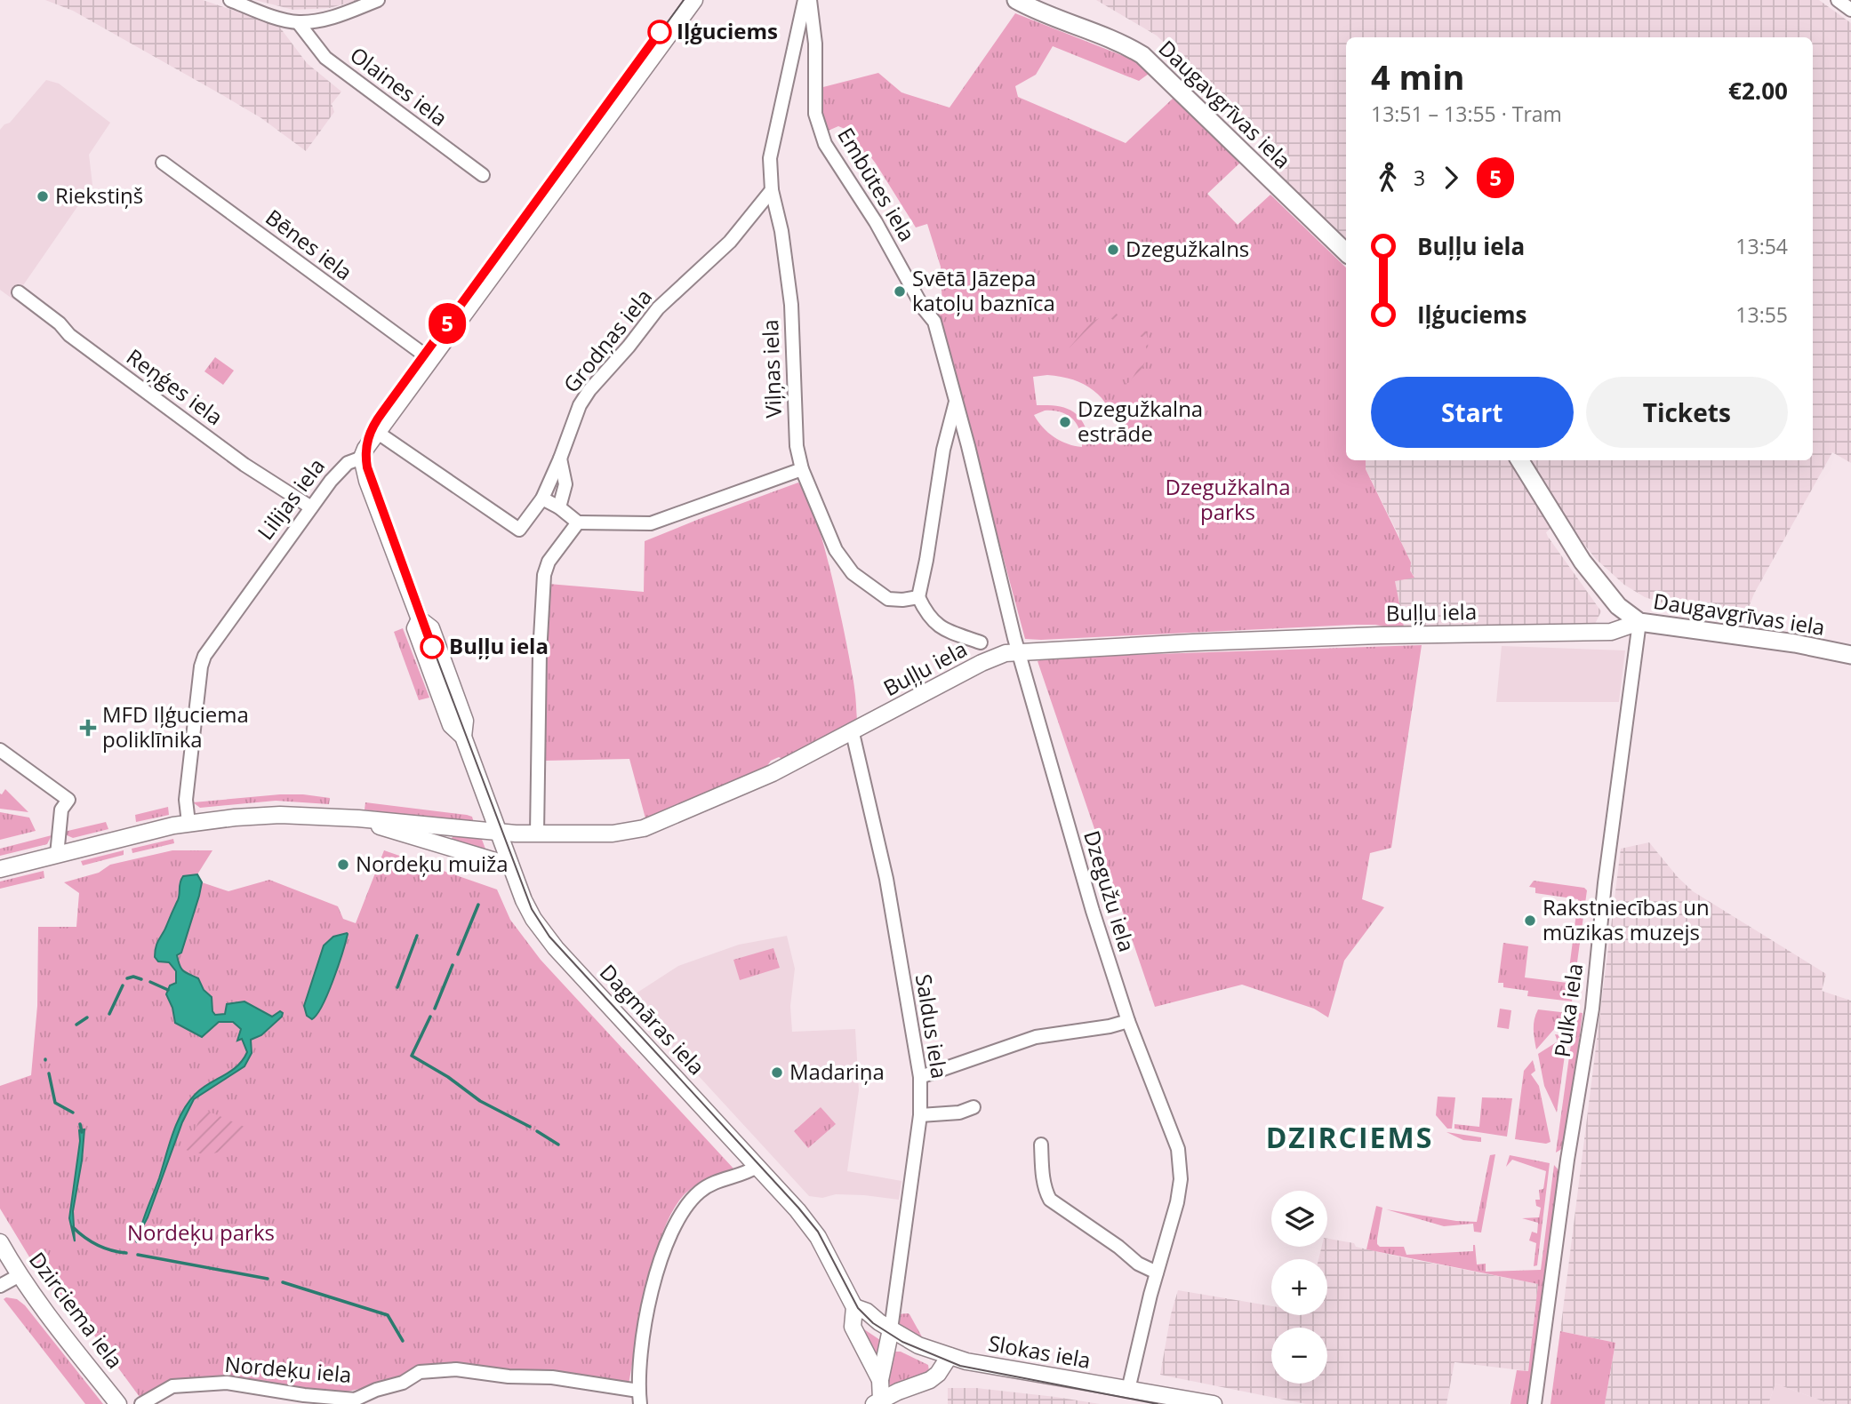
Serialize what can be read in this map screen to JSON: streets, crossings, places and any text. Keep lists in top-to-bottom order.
{
  "streets": {
    "main road": ["Daugavgrīvas iela"],
    "street": [
      "Olaines iela",
      "Embūtes iela",
      "Bēnes iela",
      "Grodņas iela",
      "Viļņas iela",
      "Reņģes iela",
      "Lilijas iela",
      "Buļļu iela",
      "Dzegužu iela",
      "Pulka iela",
      "Dagmāras iela",
      "Saldus iela",
      "Dzirciema iela",
      "Slokas iela",
      "Nordeķu iela"
    ]
  },
  "crossings": [
    ["Daugavgrīvas iela", "Buļļu iela"],
    ["Daugavgrīvas iela", "Pulka iela"],
    ["Embūtes iela", "Dzegužu iela"],
    ["Bēnes iela", "Lilijas iela"],
    ["Grodņas iela", "Viļņas iela"],
    ["Reņģes iela", "Lilijas iela"],
    ["Lilijas iela", "Buļļu iela"],
    ["Lilijas iela", "Dagmāras iela"],
    ["Buļļu iela", "Dzegužu iela"],
    ["Buļļu iela", "Pulka iela"],
    ["Buļļu iela", "Dagmāras iela"],
    ["Buļļu iela", "Saldus iela"],
    ["Dzegužu iela", "Slokas iela"]
  ],
  "districts": ["DZIRCIEMS"],
  "parks": ["Dzegužkalna parks", "Nordeķu parks"],
  "places": {
    "other": [
      "Iļģuciems",
      "Riekstiņš",
      "Dzegužkalns",
      "Svētā Jāzepa katoļu baznīca",
      "Dzegužkalna estrāde",
      "Buļļu iela",
      "Nordeķu muiža",
      "Rakstniecības un mūzikas muzejs",
      "Madariņa"
    ],
    "health": ["MFD Iļģuciema poliklīnika"]
  },
  "lines": ["tram line 5"],
  "page": {
    "on_map": "5",
    "heading": ["4 min", "13:51 – 13:55 · Tram", "€2.00"],
    "legs": ["3", "5"],
    "list": [
      {
        "name": "Buļļu iela",
        "value": "13:54"
      },
      {
        "name": "Iļģuciems",
        "value": "13:55"
      }
    ],
    "buttons": ["Start", "Tickets"],
    "map_buttons": ["+", "−"]
  }
}
